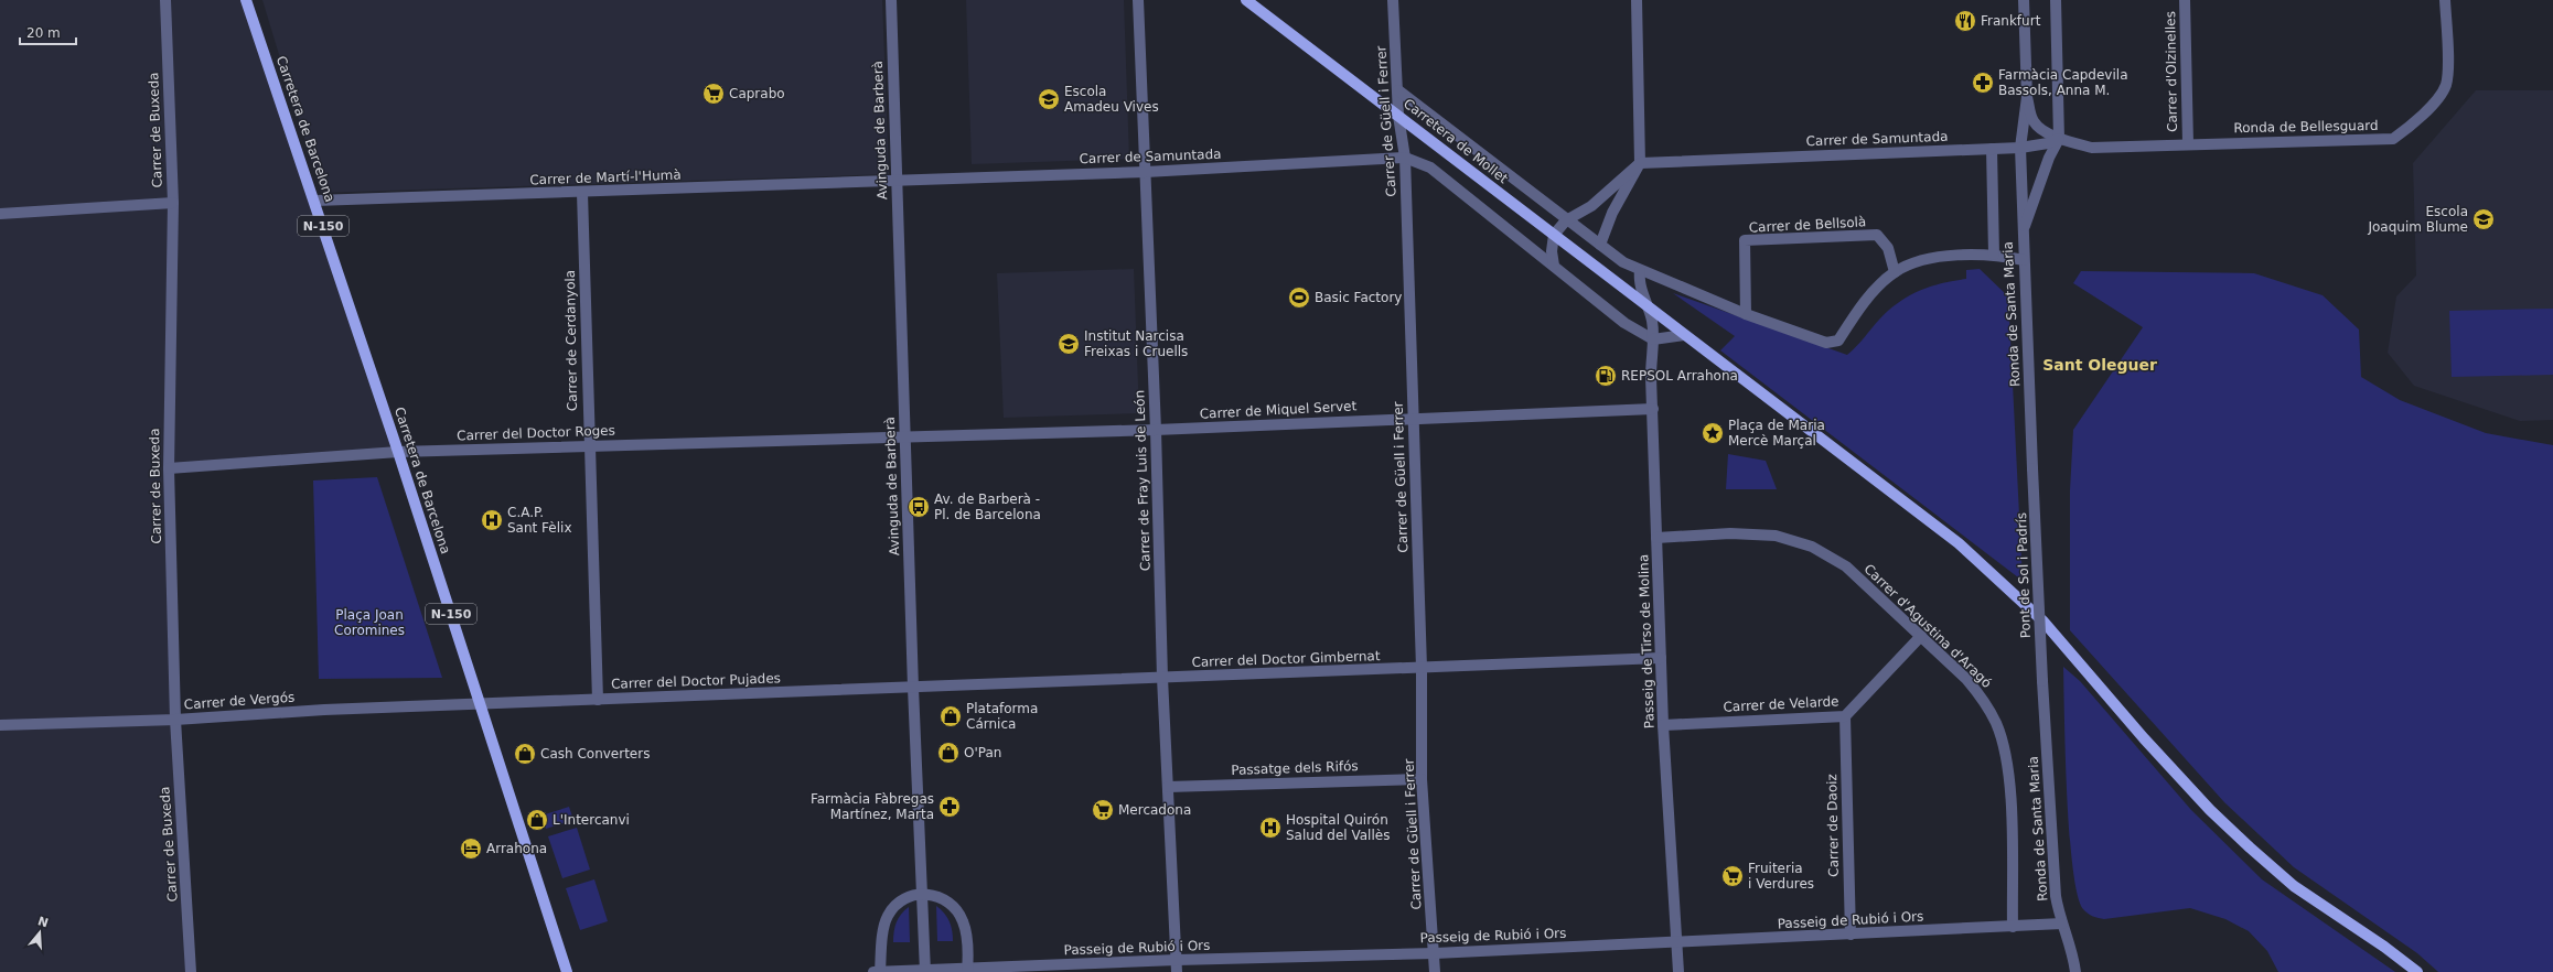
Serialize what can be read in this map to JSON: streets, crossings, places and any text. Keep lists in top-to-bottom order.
{
  "streets": {
    "main road": ["Carretera de Barcelona", "Carretera de Mollet", "N-150"],
    "street": [
      "Carrer d'Olzinelles",
      "Carrer de Güell i Ferrer",
      "Ronda de Bellesguard",
      "Carrer de Buxeda",
      "Avinguda de Barberà",
      "Carrer de Samuntada",
      "Carrer de Martí-l'Humà",
      "Carrer de Bellsolà",
      "Ronda de Santa Maria",
      "Carrer de Cerdanyola",
      "Carrer de Miquel Servet",
      "Carrer del Doctor Roges",
      "Carrer de Fray Luis de León",
      "Pont de Sol i Padrís",
      "Carrer d'Agustina d'Aragó",
      "Passeig de Tirso de Molina",
      "Carrer del Doctor Gimbernat",
      "Carrer del Doctor Pujades",
      "Carrer de Vergós",
      "Carrer de Velarde",
      "Passatge dels Rifós",
      "Carrer de Daoiz",
      "Passeig de Rubió i Ors"
    ]
  },
  "crossings": [
    ["Carrer d'Olzinelles", "Ronda de Bellesguard"],
    ["Carrer de Güell i Ferrer", "Carrer de Samuntada"],
    ["Carrer de Güell i Ferrer", "Carretera de Mollet"],
    ["Carrer de Güell i Ferrer", "Carrer de Miquel Servet"],
    ["Carrer de Güell i Ferrer", "Carrer del Doctor Gimbernat"],
    ["Carrer de Güell i Ferrer", "Passatge dels Rifós"],
    ["Carrer de Güell i Ferrer", "Passeig de Rubió i Ors"],
    ["Ronda de Bellesguard", "Carrer de Samuntada"],
    ["Ronda de Bellesguard", "Ronda de Santa Maria"],
    ["Carretera de Barcelona", "Carrer de Martí-l'Humà"],
    ["Carretera de Barcelona", "Carrer del Doctor Roges"],
    ["Carretera de Barcelona", "Carrer del Doctor Pujades"],
    ["Carretera de Barcelona", "Carrer de Vergós"],
    ["Carrer de Buxeda", "Carrer del Doctor Roges"],
    ["Carrer de Buxeda", "Carrer de Vergós"],
    ["Avinguda de Barberà", "Carrer de Samuntada"],
    ["Avinguda de Barberà", "Carrer de Martí-l'Humà"],
    ["Avinguda de Barberà", "Carrer de Miquel Servet"],
    ["Avinguda de Barberà", "Carrer del Doctor Roges"],
    ["Avinguda de Barberà", "Carrer del Doctor Gimbernat"],
    ["Avinguda de Barberà", "Carrer del Doctor Pujades"],
    ["Avinguda de Barberà", "Passeig de Rubió i Ors"],
    ["Carrer de Samuntada", "Carrer de Martí-l'Humà"],
    ["Carrer de Samuntada", "Ronda de Santa Maria"],
    ["Carrer de Samuntada", "Carrer de Fray Luis de León"],
    ["Carretera de Mollet", "Passeig de Tirso de Molina"],
    ["Carrer de Martí-l'Humà", "Carrer de Cerdanyola"],
    ["Ronda de Santa Maria", "Pont de Sol i Padrís"],
    ["Ronda de Santa Maria", "Passeig de Rubió i Ors"],
    ["Carrer de Cerdanyola", "Carrer del Doctor Roges"],
    ["Carrer de Cerdanyola", "Carrer del Doctor Pujades"],
    ["Carrer de Miquel Servet", "Carrer del Doctor Roges"],
    ["Carrer de Miquel Servet", "Carrer de Fray Luis de León"],
    ["Carrer de Miquel Servet", "Passeig de Tirso de Molina"],
    ["Carrer de Fray Luis de León", "Carrer del Doctor Gimbernat"],
    ["Carrer de Fray Luis de León", "Passatge dels Rifós"],
    ["Carrer de Fray Luis de León", "Passeig de Rubió i Ors"],
    ["Carrer d'Agustina d'Aragó", "Passeig de Tirso de Molina"],
    ["Carrer d'Agustina d'Aragó", "Carrer de Velarde"],
    ["Carrer d'Agustina d'Aragó", "Passeig de Rubió i Ors"],
    ["Passeig de Tirso de Molina", "Carrer del Doctor Gimbernat"],
    ["Passeig de Tirso de Molina", "Carrer de Velarde"],
    ["Passeig de Tirso de Molina", "Passeig de Rubió i Ors"],
    ["Carrer del Doctor Gimbernat", "Carrer del Doctor Pujades"],
    ["Carrer del Doctor Pujades", "Carrer de Vergós"],
    ["Carrer de Velarde", "Carrer de Daoiz"],
    ["Carrer de Daoiz", "Passeig de Rubió i Ors"]
  ],
  "districts": ["Sant Oleguer"],
  "parks": ["Plaça Joan Coromines"],
  "places": {
    "restaurant": ["Frankfurt"],
    "pharmacy": ["Farmàcia Capdevila Bassols, Anna M.", "Farmàcia Fàbregas Martínez, Marta"],
    "supermarket": ["Caprabo", "Mercadona", "Fruiteria i Verdures"],
    "school or university": ["Escola Amadeu Vives", "Escola Joaquim Blume", "Institut Narcisa Freixas i Cruells"],
    "sports": ["Basic Factory"],
    "fuel station": ["REPSOL Arrahona"],
    "place": ["Plaça de Maria Mercè Marçal"],
    "bus stop": ["Av. de Barberà - Pl. de Barcelona"],
    "hospital": ["C.A.P. Sant Fèlix", "Hospital Quirón Salud del Vallès"],
    "shop": [
      "Plataforma Cárnica",
      "O'Pan",
      "Cash Converters",
      "L'Intercanvi"
    ],
    "hotel": ["Arrahona"]
  },
  "scale_bar": "20 m",
  "north": "top"
}
